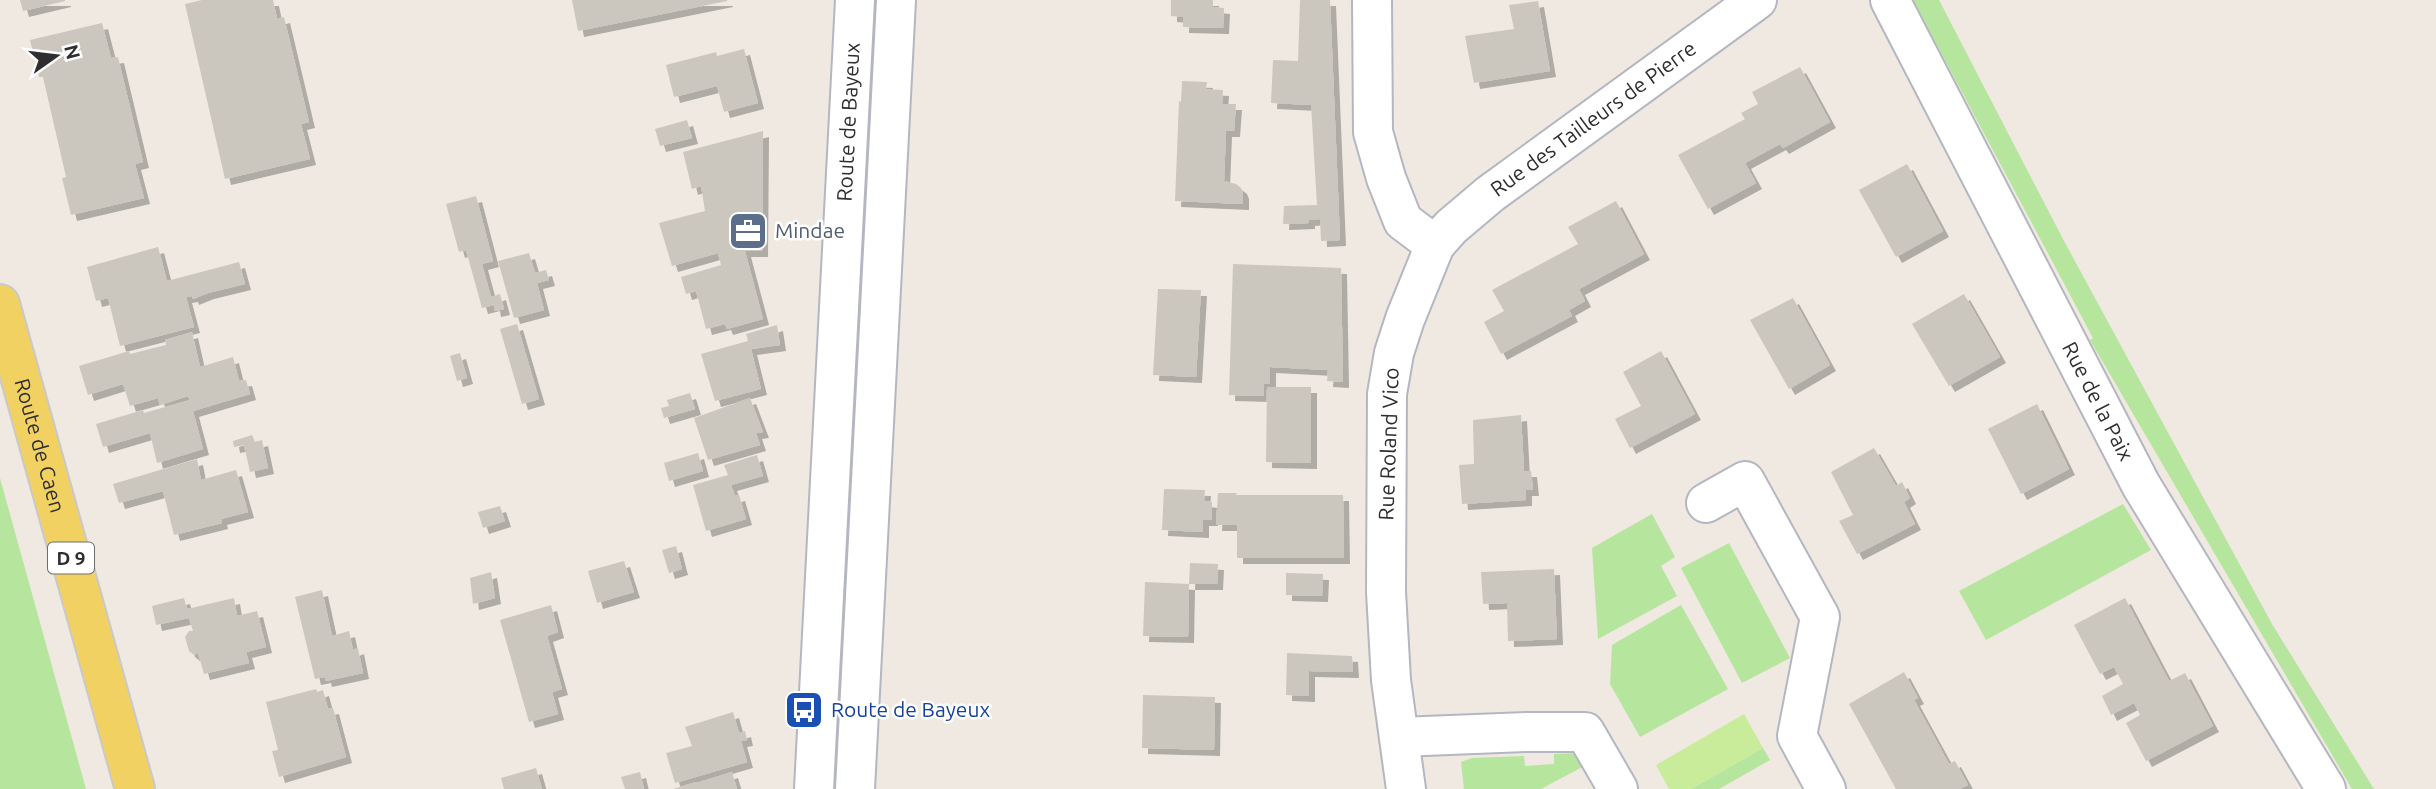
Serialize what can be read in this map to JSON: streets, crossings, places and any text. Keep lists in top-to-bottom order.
{
  "streets": {
    "main road": ["Route de Caen", "D 9"],
    "street": [
      "Rue des Tailleurs de Pierre",
      "Route de Bayeux",
      "Rue de la Paix",
      "Rue Roland Vico"
    ]
  },
  "crossings": [
    ["Rue des Tailleurs de Pierre", "Rue Roland Vico"]
  ],
  "places": {
    "office": ["Mindae"],
    "bus stop": ["Route de Bayeux"]
  },
  "north": "right"
}
